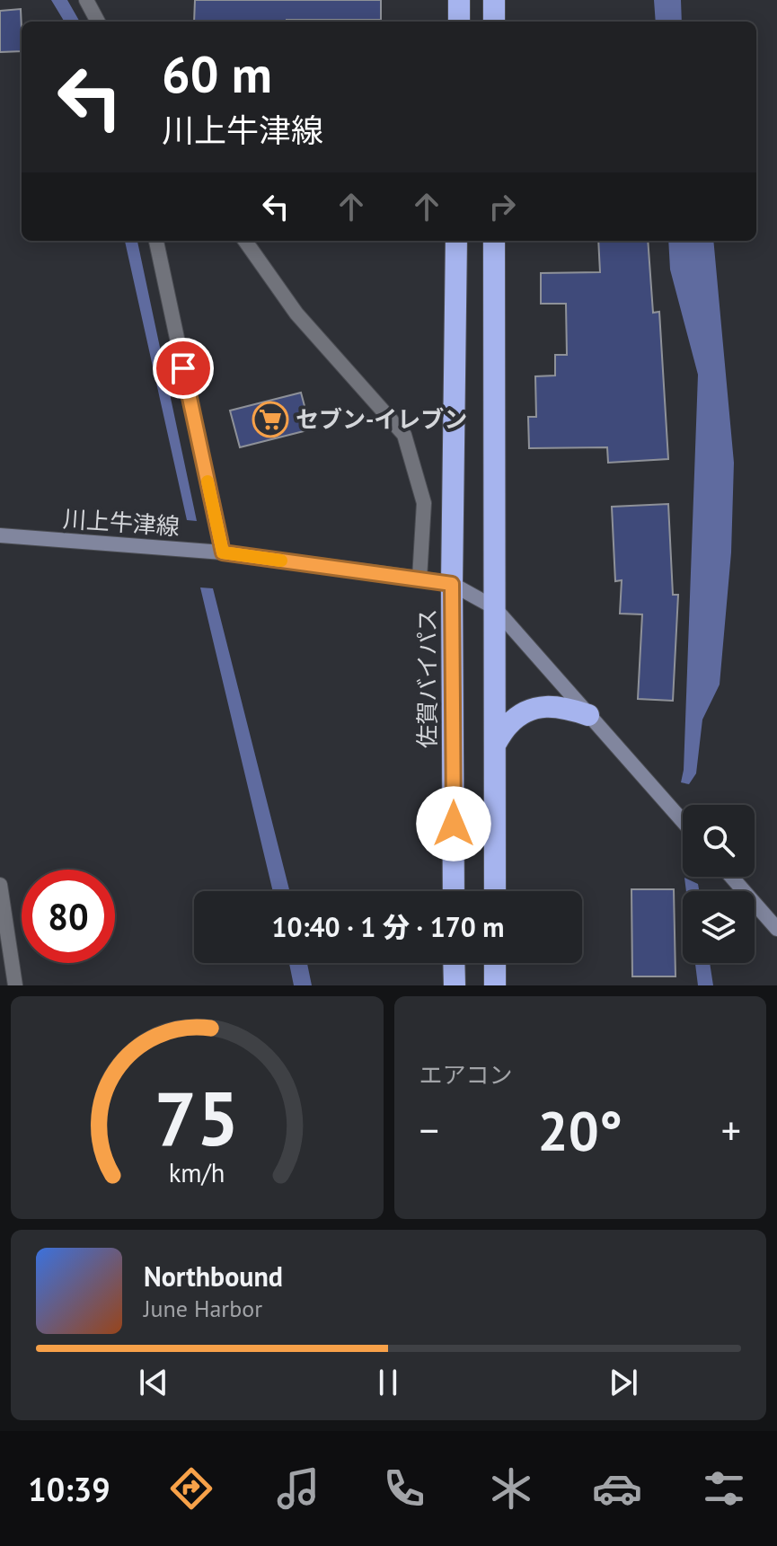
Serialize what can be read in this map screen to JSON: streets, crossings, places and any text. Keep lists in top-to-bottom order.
{
  "streets": {
    "highway": ["佐賀バイパス"],
    "main road": ["川上牛津線"]
  },
  "crossings": [
    ["川上牛津線", "佐賀バイパス"]
  ],
  "places": {
    "supermarket": ["セブン-イレブン"]
  },
  "page": {
    "turn": ["60 m", "川上牛津線"],
    "limit": "80",
    "trip": "10:40 · 1 分 · 170 m",
    "tile": "エアコン",
    "heat": ["−", "20°", "+"],
    "song": ["Northbound", "June Harbor"],
    "tabs": "10:39",
    "gauge": ["75", "km/h"]
  }
}
